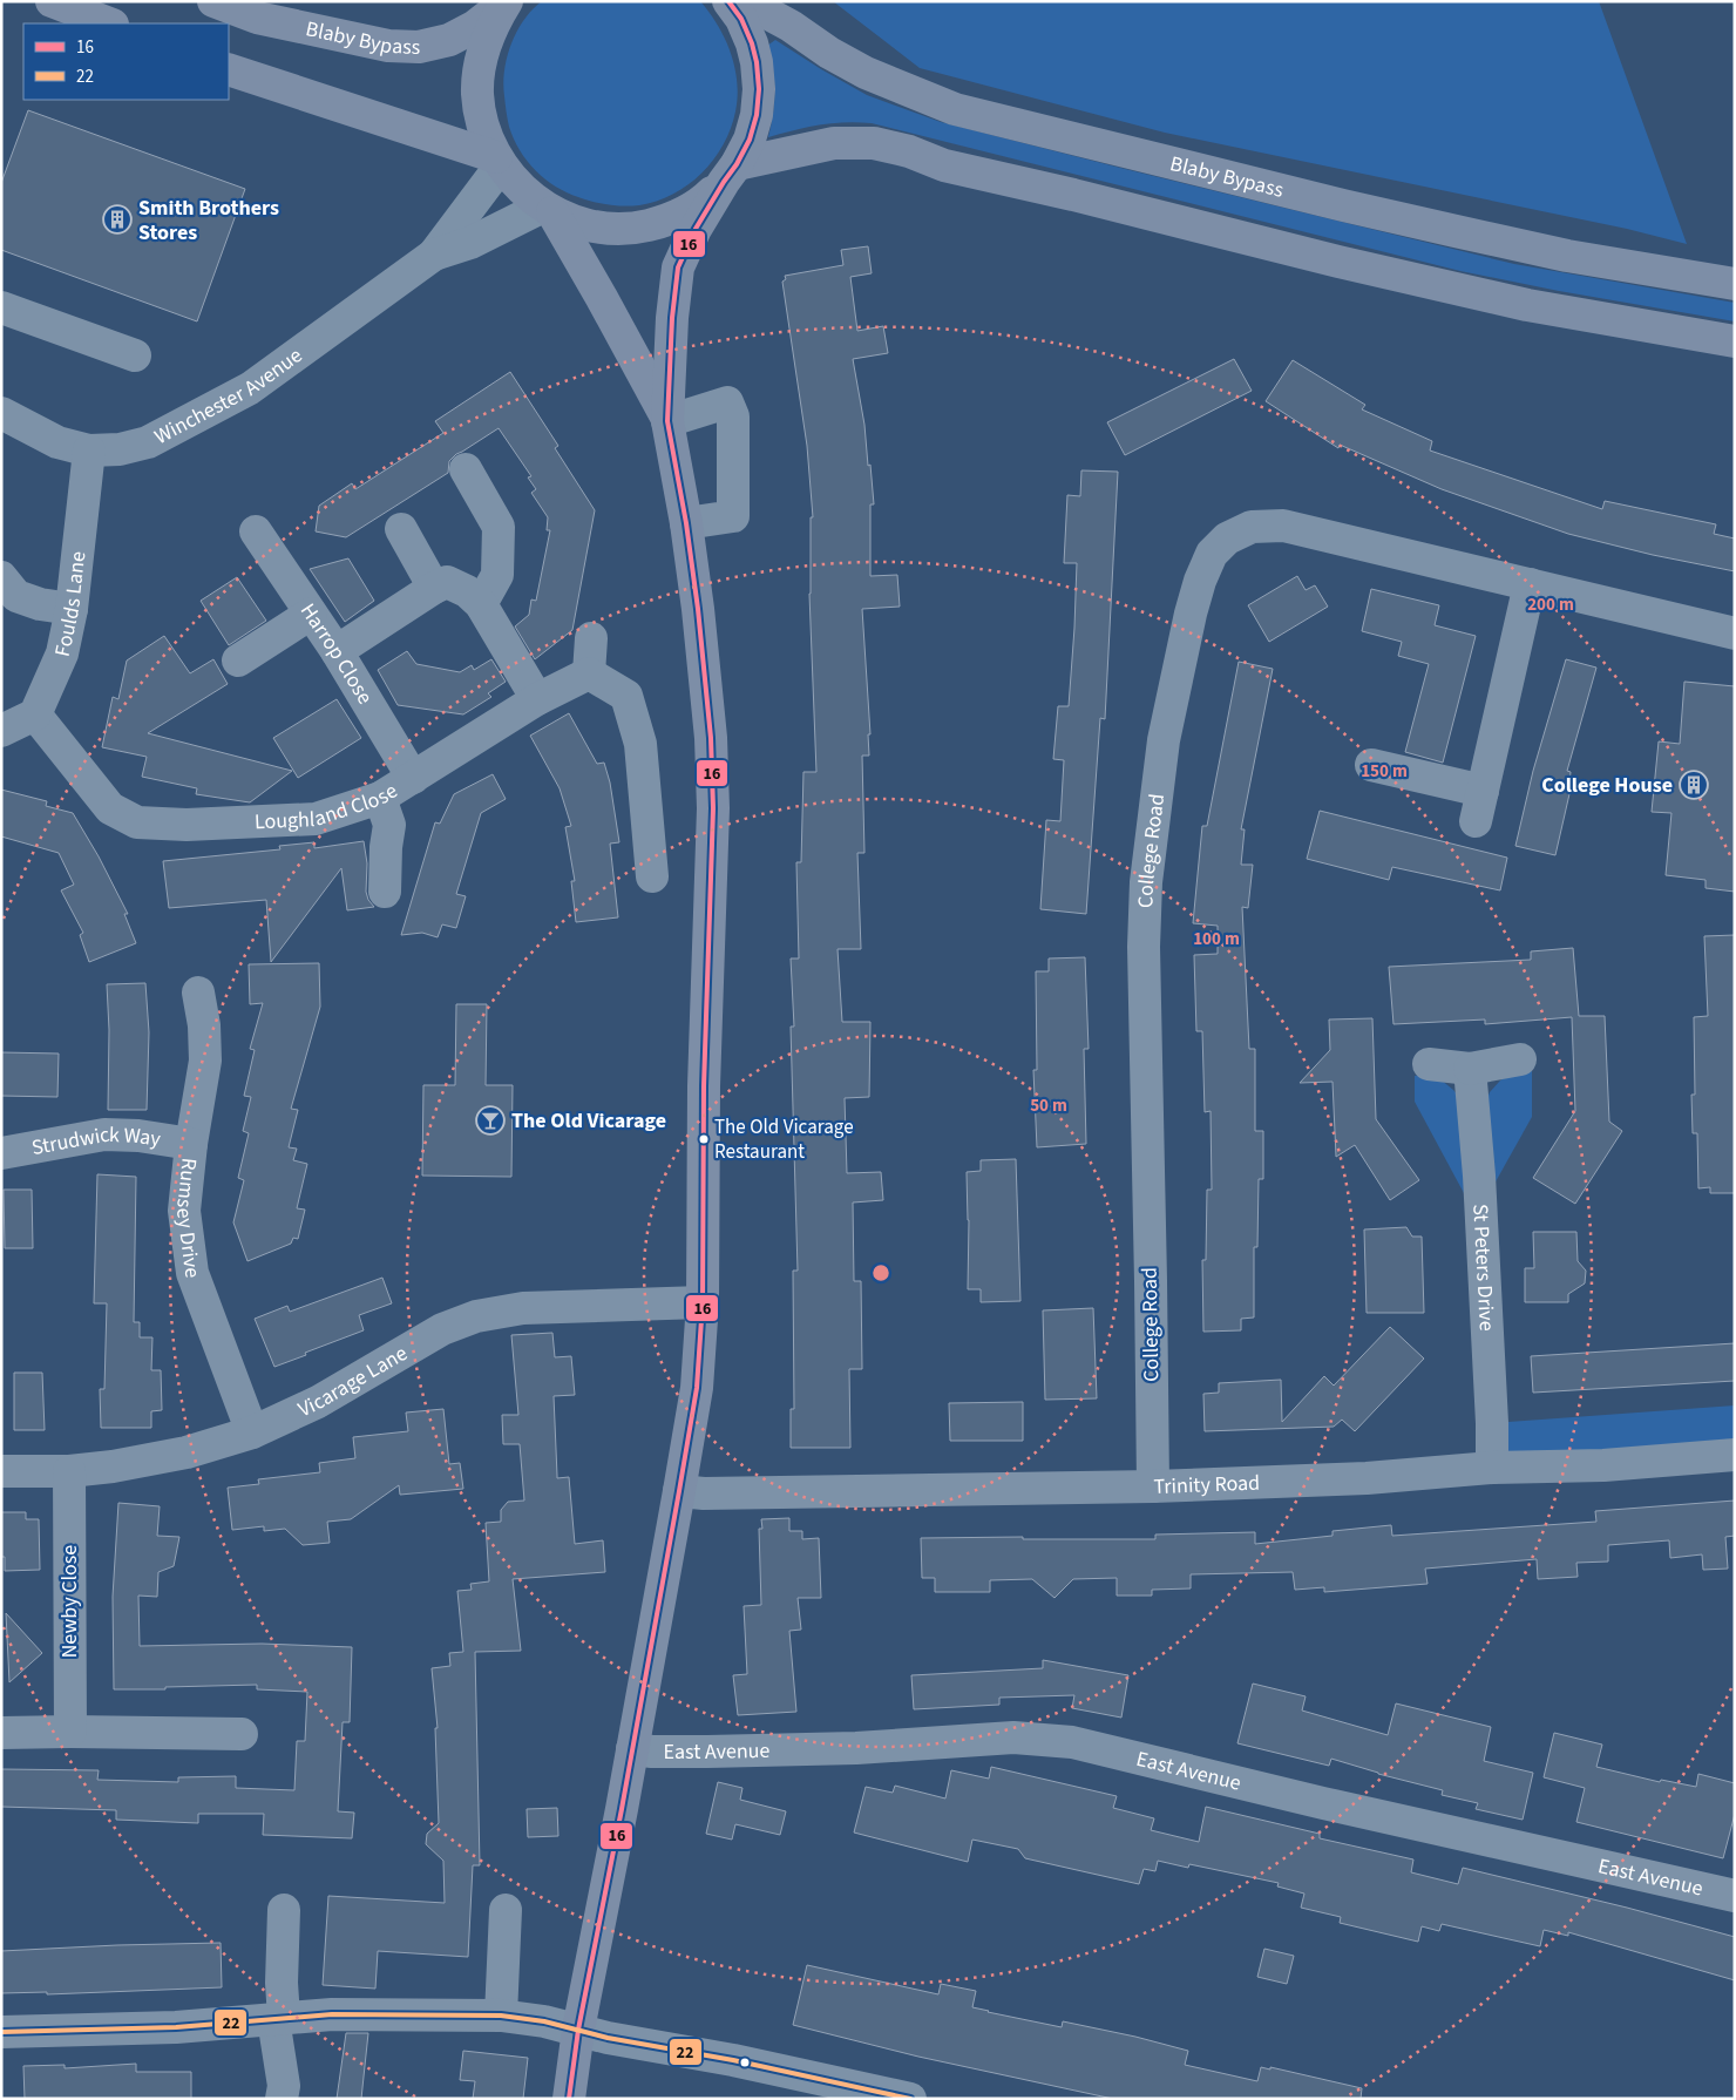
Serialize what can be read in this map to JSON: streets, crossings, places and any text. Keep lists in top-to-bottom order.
{
  "streets": {
    "main road": ["Blaby Bypass"],
    "street": [
      "Winchester Avenue",
      "Foulds Lane",
      "Harrop Close",
      "Loughland Close",
      "College Road",
      "Strudwick Way",
      "Rumsey Drive",
      "St Peters Drive",
      "Vicarage Lane",
      "Trinity Road",
      "Newby Close",
      "East Avenue"
    ]
  },
  "crossings": [
    ["Winchester Avenue", "Foulds Lane"],
    ["Foulds Lane", "Loughland Close"],
    ["Harrop Close", "Loughland Close"],
    ["College Road", "Trinity Road"],
    ["Strudwick Way", "Rumsey Drive"],
    ["Rumsey Drive", "Vicarage Lane"],
    ["St Peters Drive", "Trinity Road"],
    ["Vicarage Lane", "Newby Close"]
  ],
  "places": {
    "building": ["Smith Brothers Stores", "College House"],
    "bar": ["The Old Vicarage"],
    "other": ["The Old Vicarage Restaurant"]
  },
  "lines": ["transit line 16", "transit line 22"],
  "legend": ["16", "22"],
  "rings": [
    "200 m",
    "150 m",
    "100 m",
    "50 m"
  ]
}
